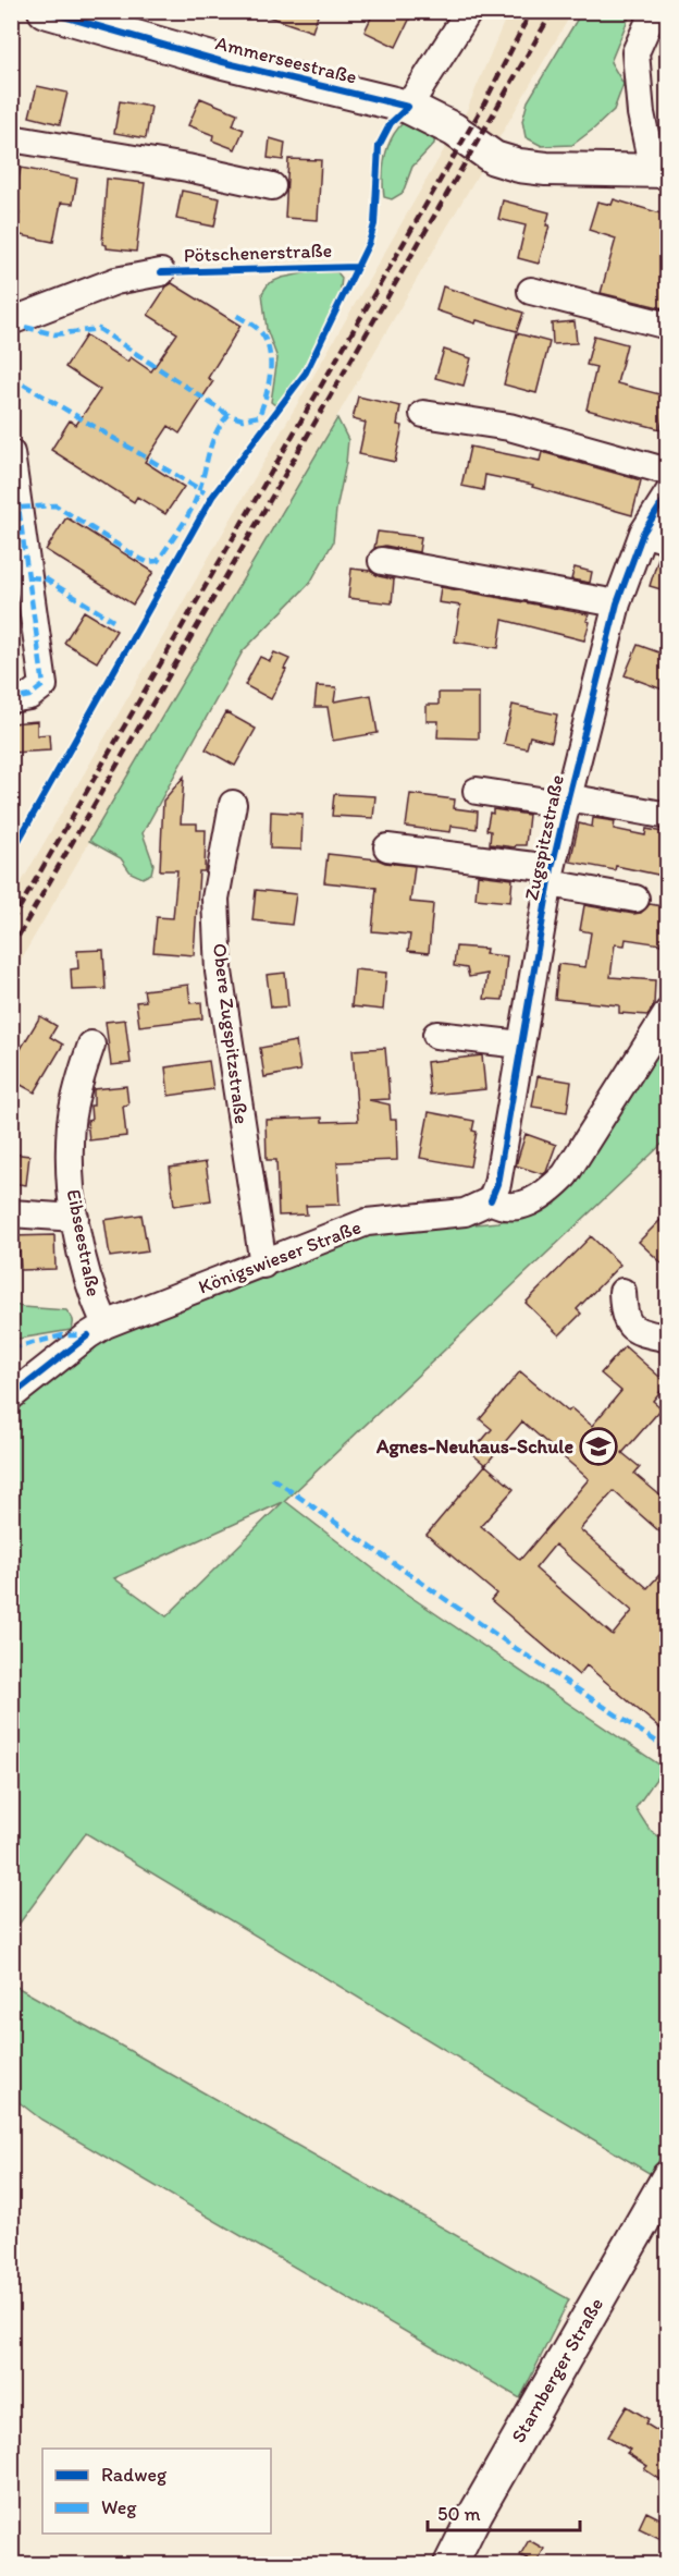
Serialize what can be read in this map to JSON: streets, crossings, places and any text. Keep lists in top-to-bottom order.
{
  "streets": {
    "main road": ["Ammerseestraße", "Starnberger Straße"],
    "street": [
      "Pötschenerstraße",
      "Zugspitzstraße",
      "Obere Zugspitzstraße",
      "Eibseestraße",
      "Königswieser Straße"
    ]
  },
  "crossings": [
    ["Zugspitzstraße", "Königswieser Straße"],
    ["Obere Zugspitzstraße", "Königswieser Straße"],
    ["Eibseestraße", "Königswieser Straße"]
  ],
  "places": {
    "school or university": ["Agnes-Neuhaus-Schule"]
  },
  "legend": ["Radweg", "Weg"],
  "scale_bar": "50 m"
}
